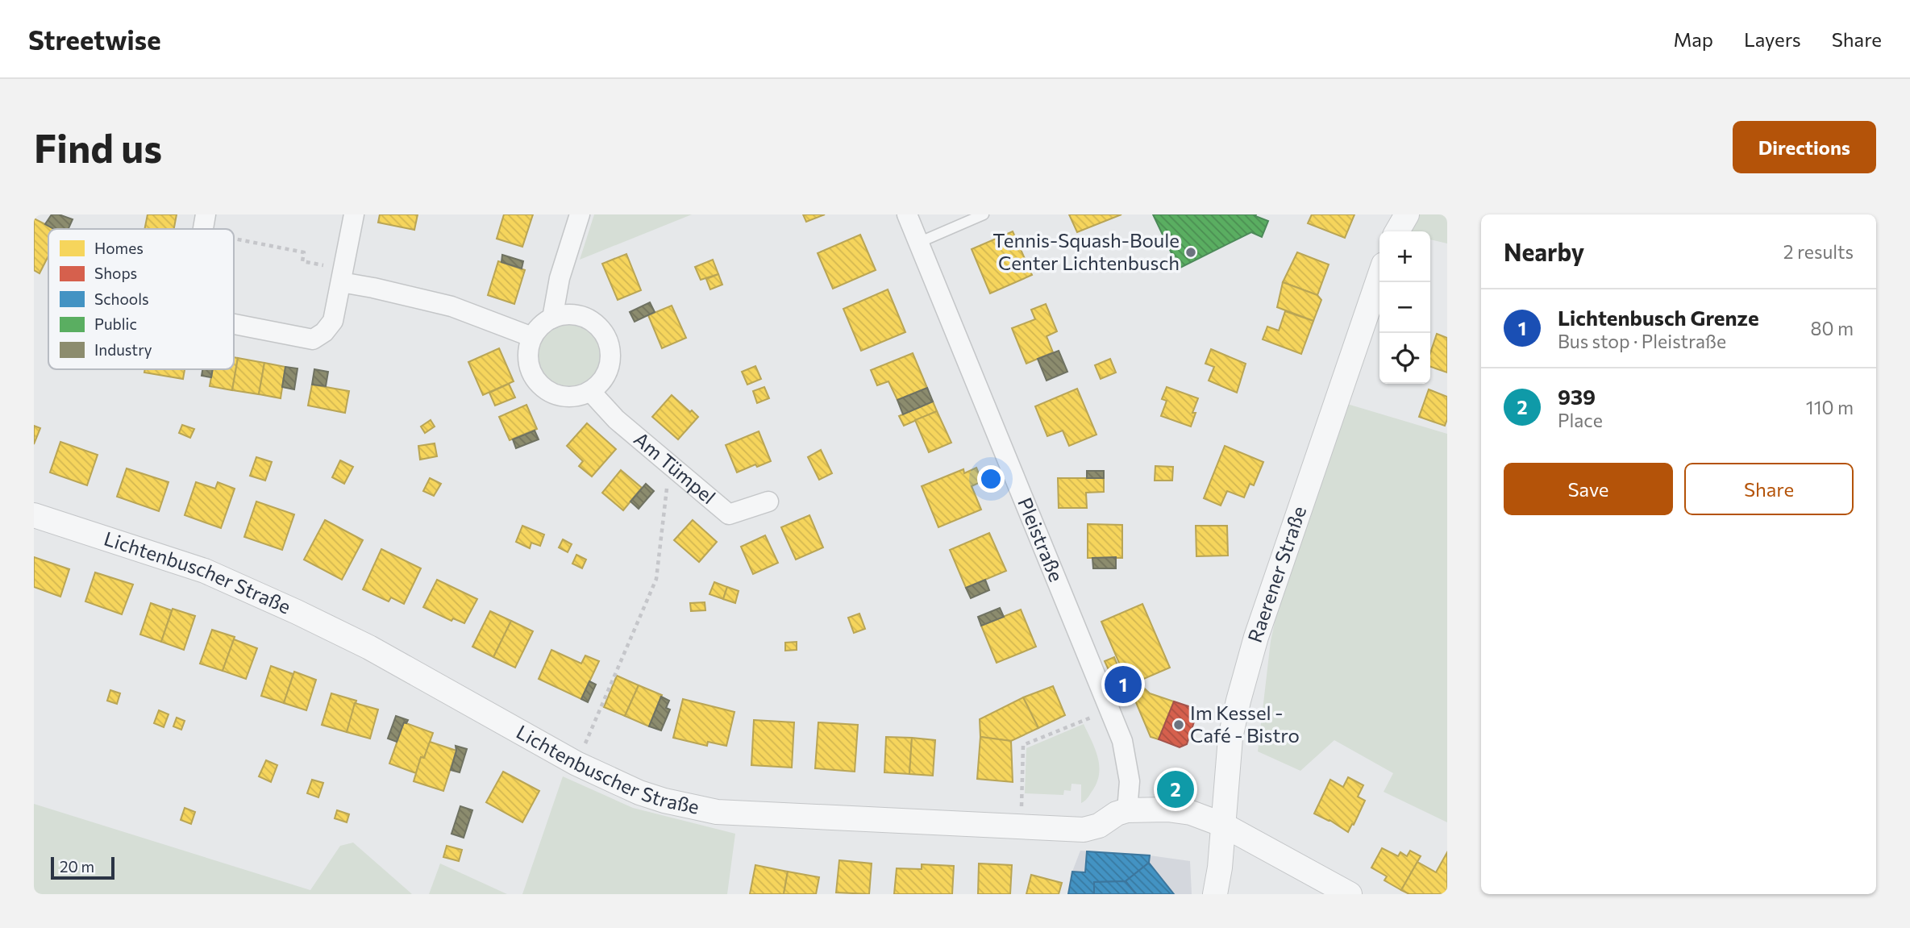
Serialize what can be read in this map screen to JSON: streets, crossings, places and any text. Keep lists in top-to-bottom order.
{
  "streets": {
    "street": [
      "Am Tümpel",
      "Pleistraße",
      "Lichtenbuscher Straße",
      "Raerener Straße"
    ]
  },
  "crossings": [
    ["Pleistraße", "Lichtenbuscher Straße"],
    ["Lichtenbuscher Straße", "Raerener Straße"]
  ],
  "places": ["Tennis-Squash-Boule Center Lichtenbusch", "Im Kessel - Café - Bistro"],
  "legend": [
    "Homes",
    "Shops",
    "Schools",
    "Public",
    "Industry"
  ],
  "scale_bar": "20 m",
  "page": {
    "header": "Streetwise",
    "nav": ["Map", "Layers", "Share"],
    "buttons": [
      "Directions",
      ["Save", "Share"]
    ],
    "title": "Find us",
    "heading": ["Nearby", "2 results"],
    "map_buttons": ["+", "−"],
    "list": [
      {
        "mark": "1",
        "name": "Lichtenbusch Grenze",
        "note": "Bus stop · Pleistraße",
        "value": "80 m"
      },
      {
        "mark": "2",
        "name": "939",
        "note": "Place",
        "value": "110 m"
      }
    ],
    "pins": ["1", "2"],
    "scale": "20 m"
  }
}
